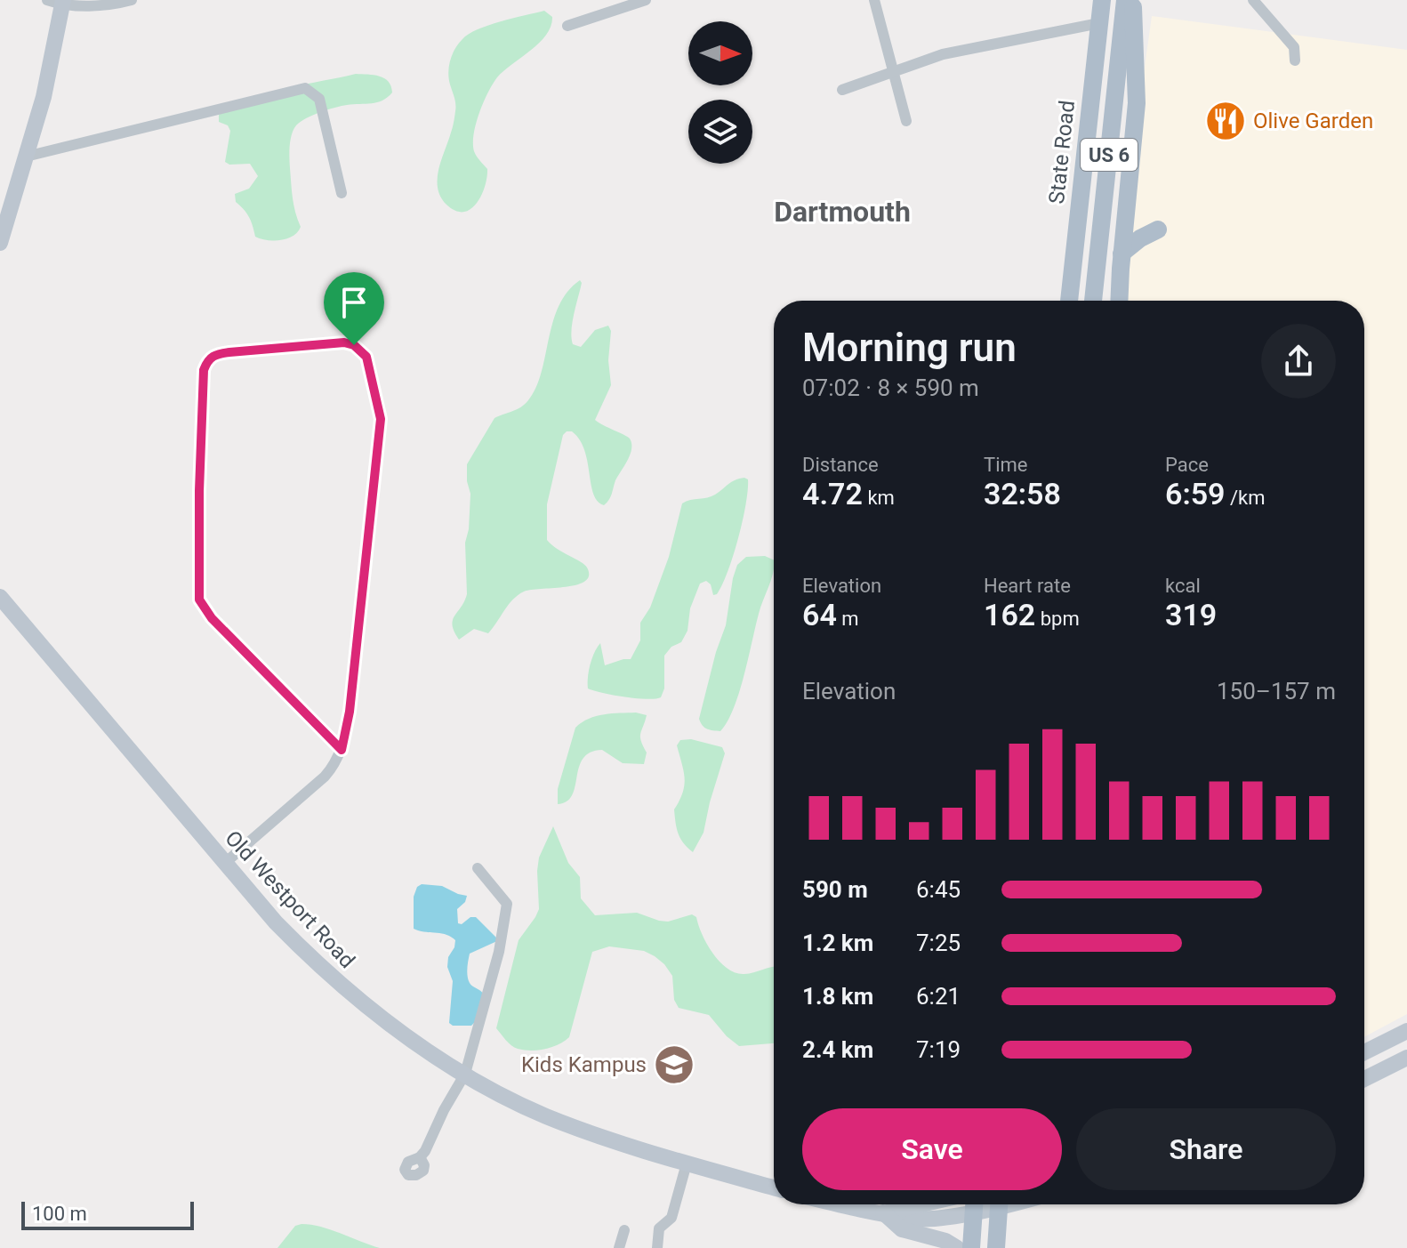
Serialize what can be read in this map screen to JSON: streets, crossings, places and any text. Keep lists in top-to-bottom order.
{
  "streets": {
    "main road": ["State Road", "US 6", "Old Westport Road"]
  },
  "districts": ["Dartmouth"],
  "places": {
    "restaurant": ["Olive Garden"],
    "school or university": ["Kids Kampus"]
  },
  "scale_bar": "100 m",
  "north": "right",
  "page": {
    "heading": ["Morning run", "07:02 · 8 × 590 m"],
    "stats": [
      ["Distance", "4.72 km"],
      ["Time", "32:58"],
      ["Pace", "6:59 /km"],
      ["Elevation", "64 m"],
      ["Heart rate", "162 bpm"],
      ["kcal", "319"]
    ],
    "chart": ["Elevation", "150–157 m"],
    "list": [
      {
        "name": "590 m",
        "note": "6:45"
      },
      {
        "name": "1.2 km",
        "note": "7:25"
      },
      {
        "name": "1.8 km",
        "note": "6:21"
      },
      {
        "name": "2.4 km",
        "note": "7:19"
      }
    ],
    "buttons": ["Save", "Share"],
    "scale": "100 m"
  }
}
